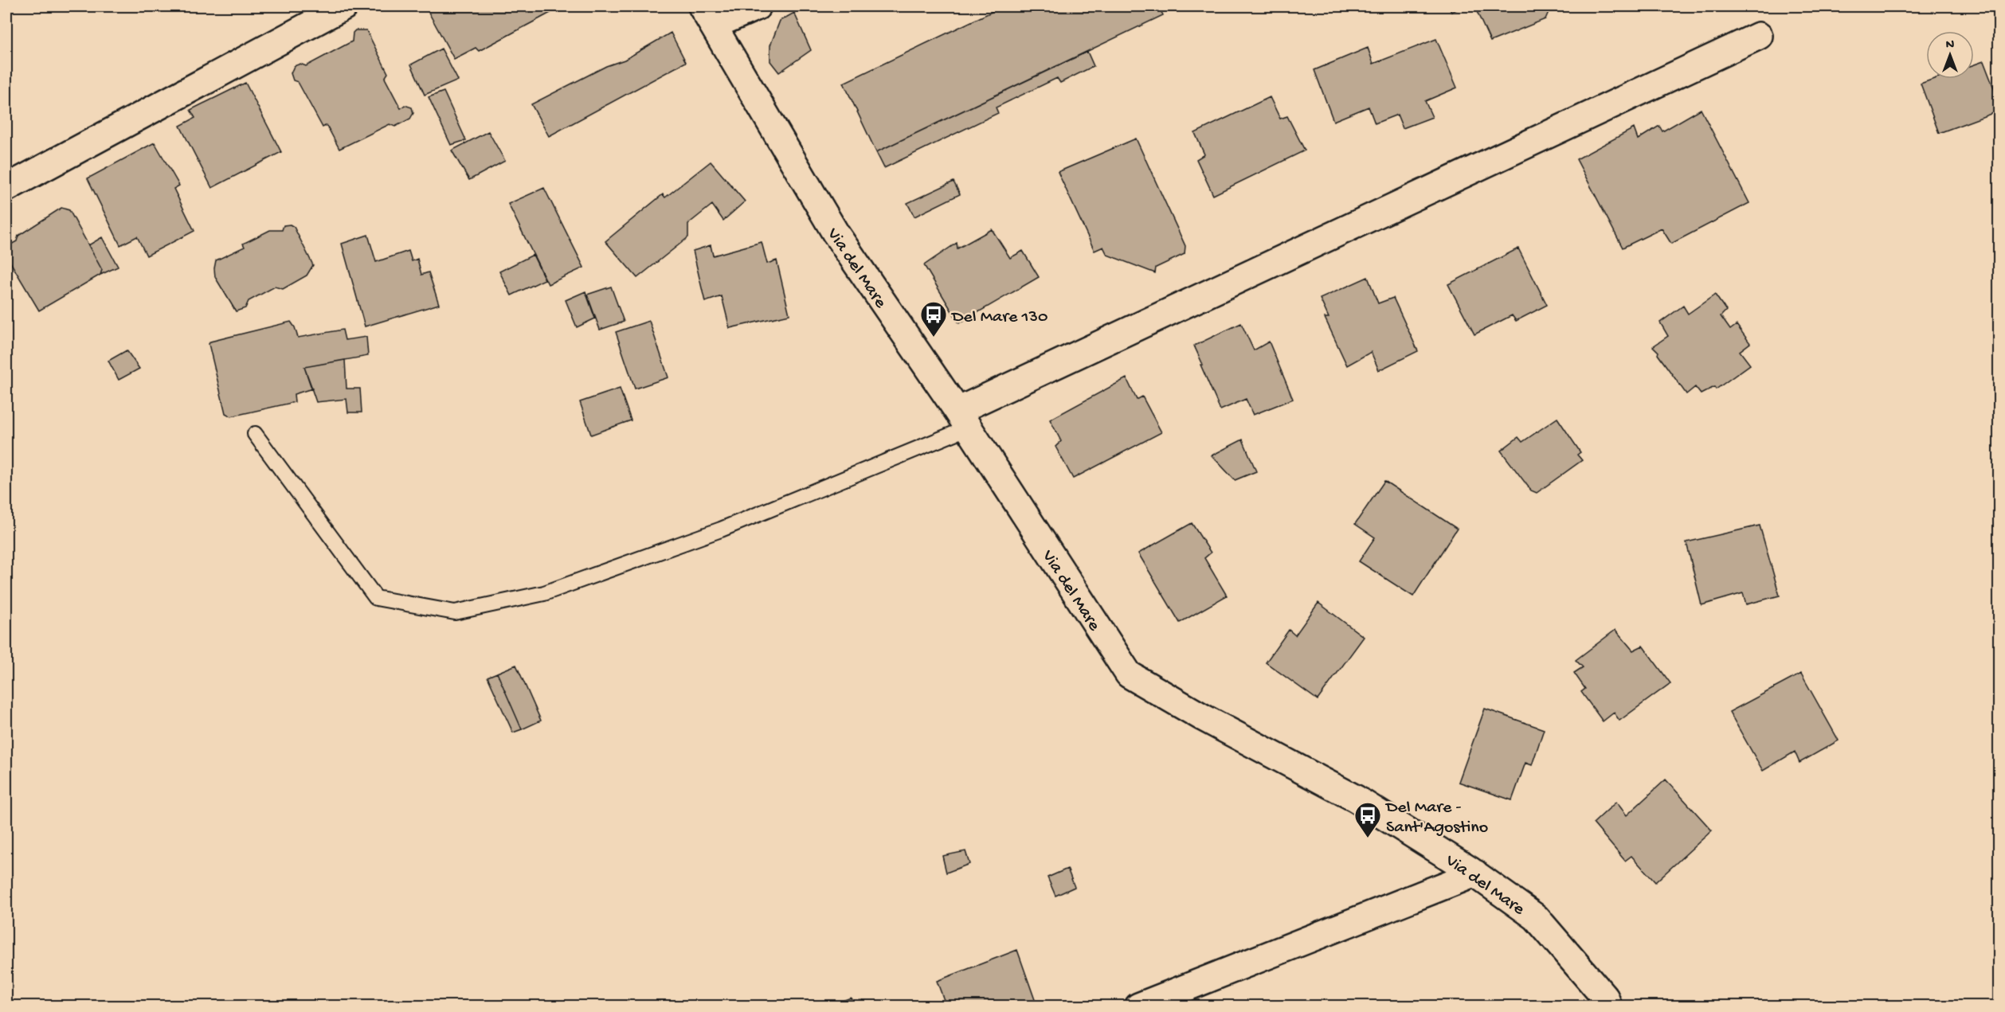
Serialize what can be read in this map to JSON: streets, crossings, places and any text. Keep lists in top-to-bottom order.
{
  "streets": {
    "street": ["Via del Mare"]
  },
  "places": {
    "bus stop": ["Del Mare 130", "Del Mare - Sant'Agostino"]
  },
  "north": "top"
}
